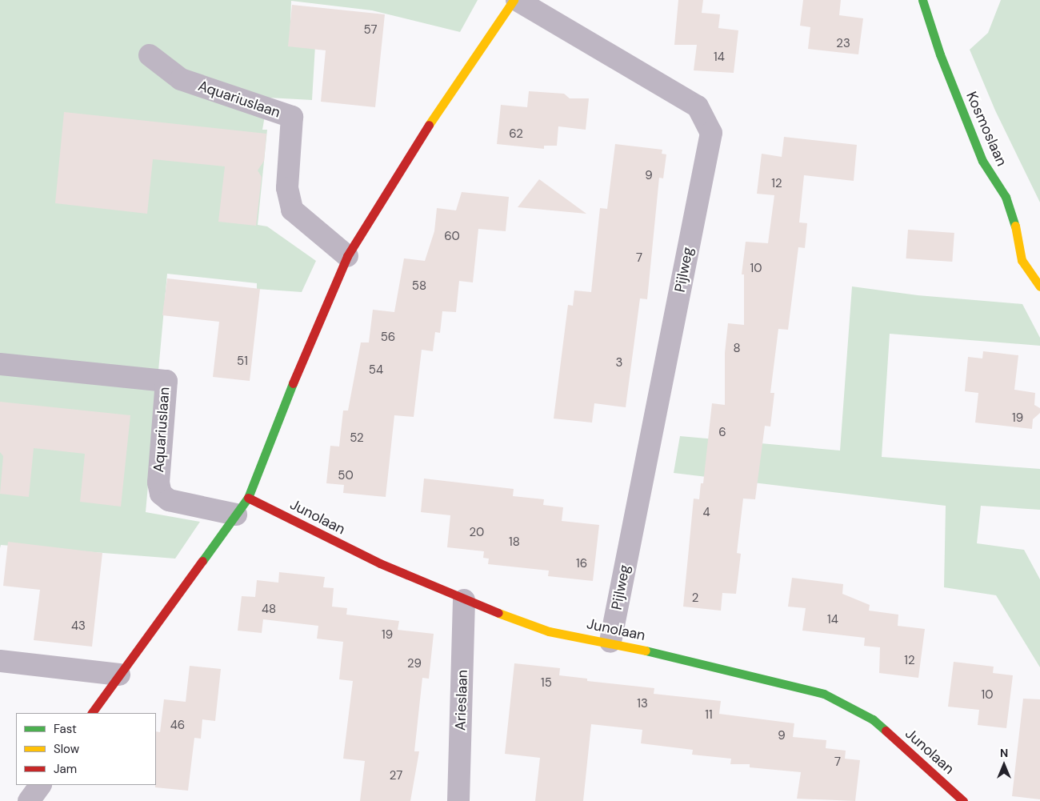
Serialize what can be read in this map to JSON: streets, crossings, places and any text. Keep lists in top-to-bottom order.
{
  "streets": {
    "street": [
      "Aquariuslaan",
      "Kosmoslaan",
      "Pijlweg",
      "Junolaan",
      "Arieslaan"
    ]
  },
  "crossings": [
    ["Pijlweg", "Junolaan"],
    ["Junolaan", "Arieslaan"]
  ],
  "house_numbers": [
    "57",
    "23",
    "14",
    "62",
    "9",
    "12",
    "60",
    "7",
    "10",
    "58",
    "56",
    "8",
    "51",
    "3",
    "54",
    "19",
    "6",
    "52",
    "50",
    "4",
    "20",
    "18",
    "16",
    "2",
    "48",
    "14",
    "43",
    "19",
    "12",
    "29",
    "15",
    "10",
    "13",
    "11",
    "46",
    "9",
    "7",
    "27"
  ],
  "legend": ["Fast", "Slow", "Jam"],
  "north": "top"
}
